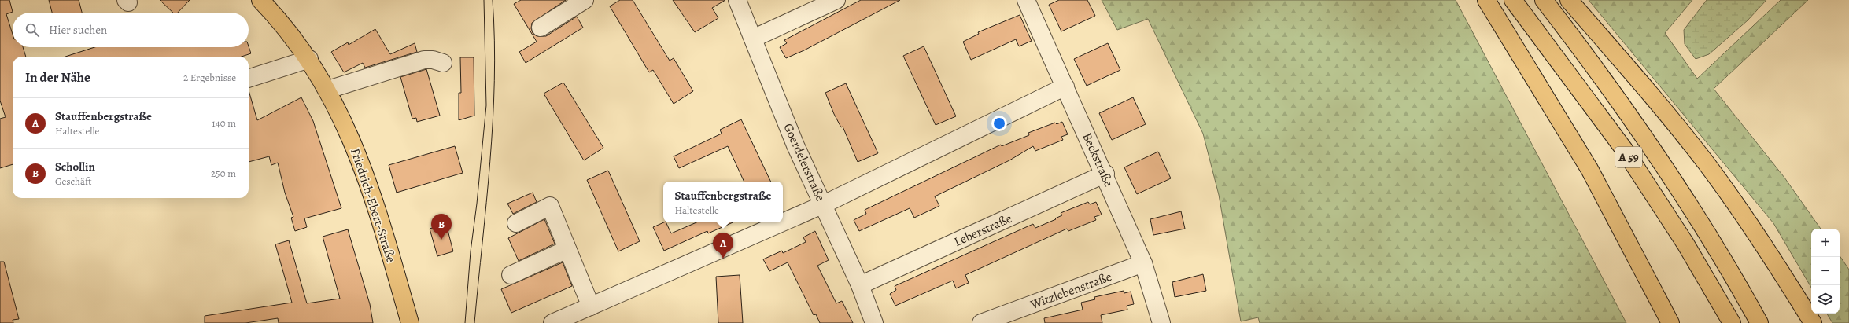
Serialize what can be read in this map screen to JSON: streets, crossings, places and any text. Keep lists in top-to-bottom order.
{
  "streets": {
    "main road": ["A 59", "Friedrich-Ebert-Straße"],
    "street": [
      "Beckstraße",
      "Goerdelerstraße",
      "Leberstraße",
      "Witzlebenstraße"
    ]
  },
  "crossings": [
    ["Beckstraße", "Leberstraße"],
    ["Beckstraße", "Witzlebenstraße"],
    ["Goerdelerstraße", "Leberstraße"]
  ],
  "page": {
    "search": "Hier suchen",
    "heading": ["In der Nähe", "2 Ergebnisse"],
    "list": [
      {
        "mark": "A",
        "name": "Stauffenbergstraße",
        "note": "Haltestelle",
        "value": "140 m"
      },
      {
        "mark": "B",
        "name": "Schollin",
        "note": "Geschäft",
        "value": "250 m"
      }
    ],
    "popup": ["Stauffenbergstraße", "Haltestelle"],
    "pins": ["B", "A"],
    "map_buttons": ["+", "−"]
  }
}
